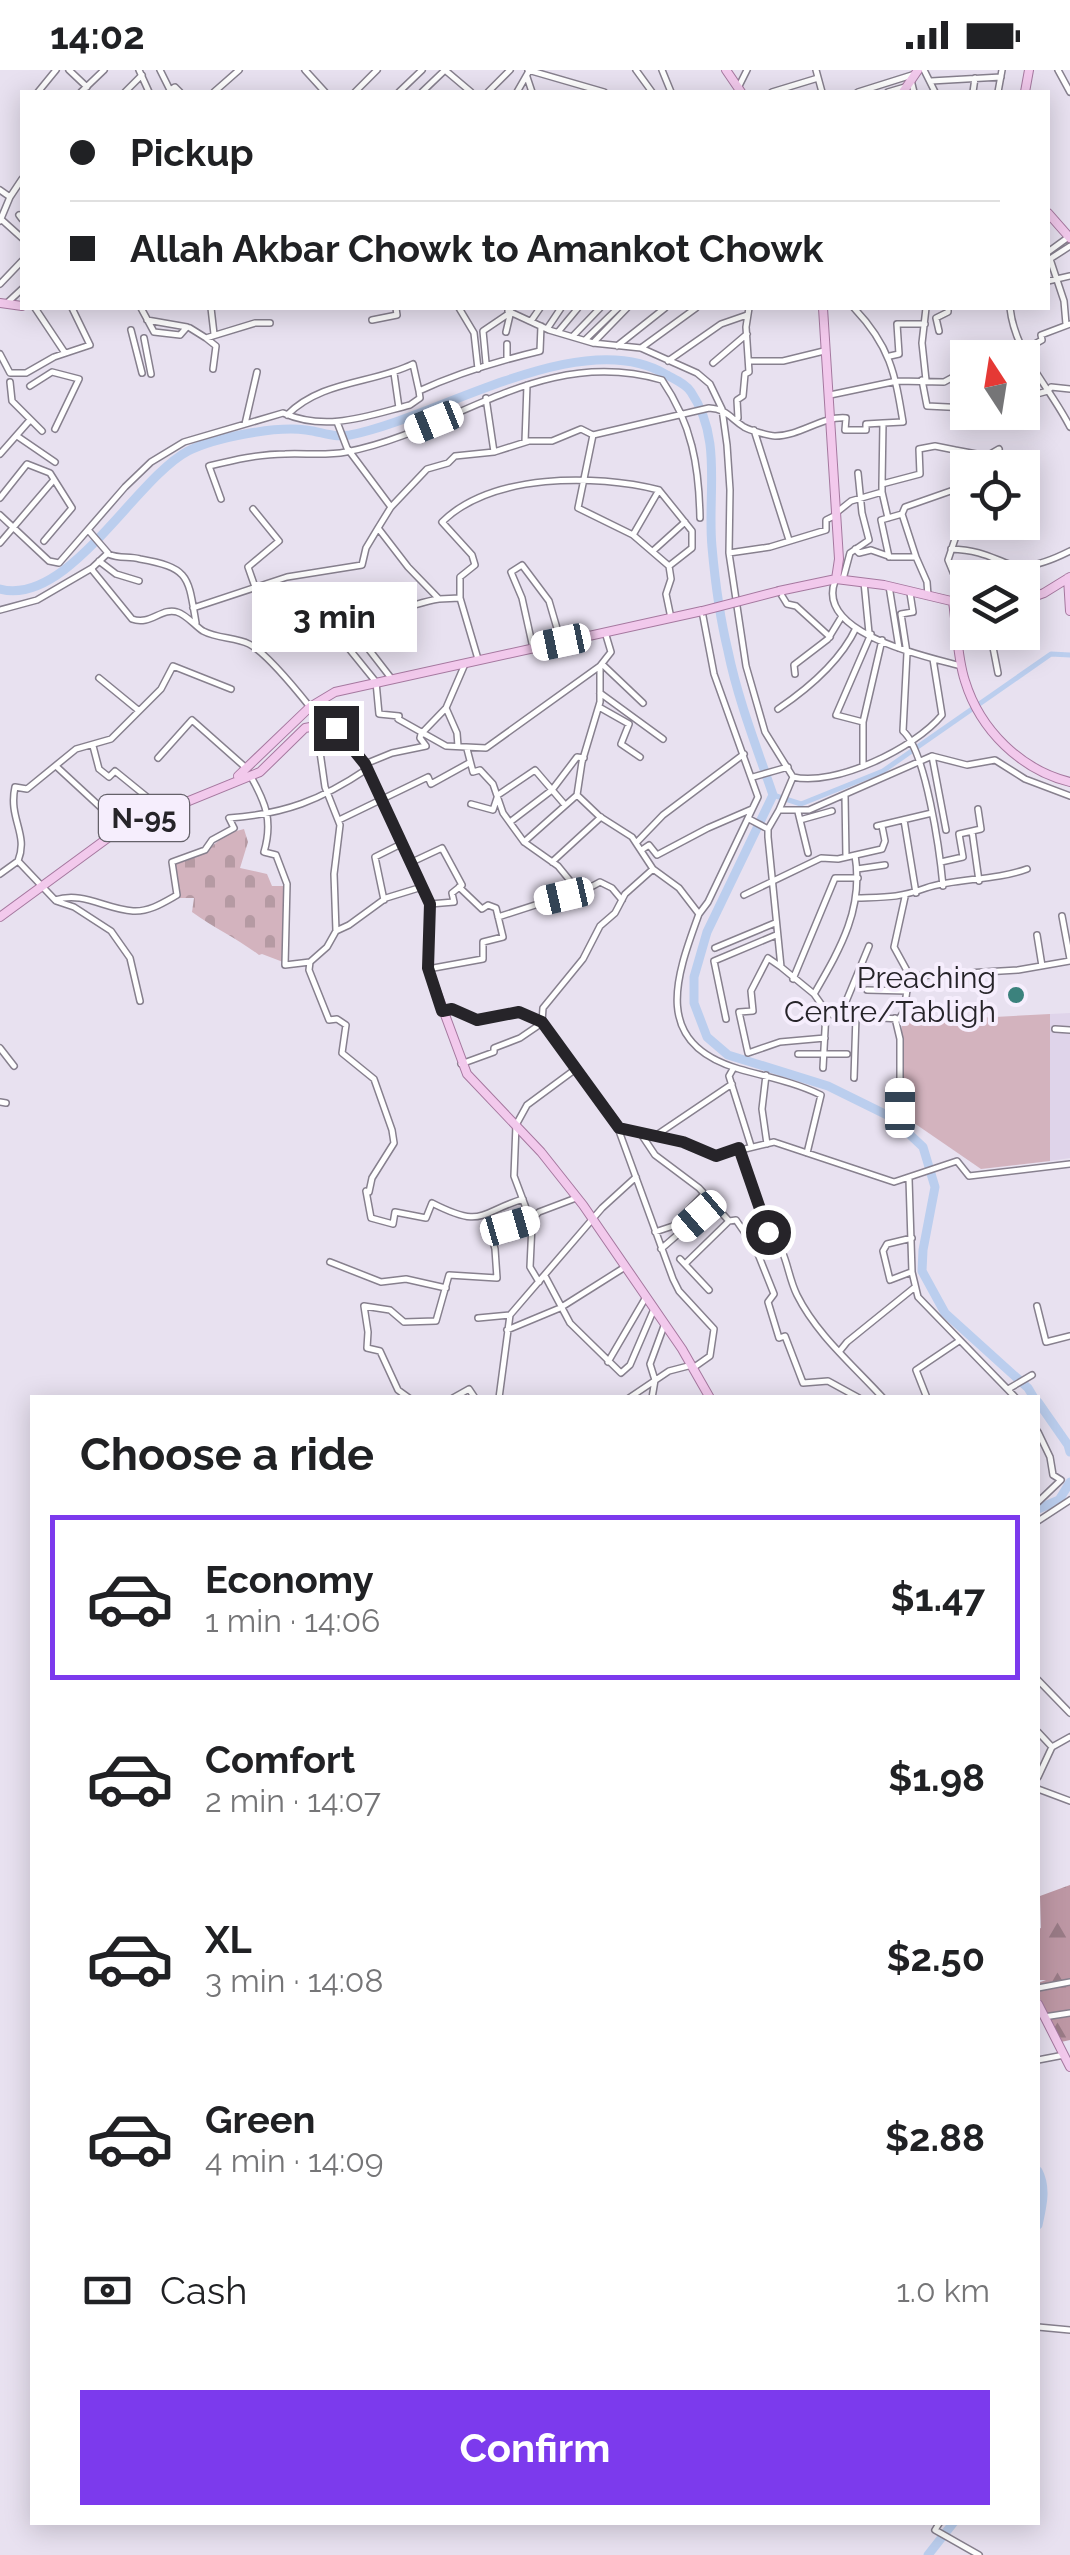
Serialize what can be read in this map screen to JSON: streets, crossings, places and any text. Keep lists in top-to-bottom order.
{
  "streets": {
    "main road": ["N-95"]
  },
  "places": ["Preaching Centre/Tabligh"],
  "north": "top",
  "page": {
    "status": "14:02",
    "banner": ["Pickup", "Allah Akbar Chowk to Amankot Chowk"],
    "bubble": "3 min",
    "heading": "Choose a ride",
    "list": [
      {
        "name": "Economy",
        "note": "1 min · 14:06",
        "value": "$1.47"
      },
      {
        "name": "Comfort",
        "note": "2 min · 14:07",
        "value": "$1.98"
      },
      {
        "name": "XL",
        "note": "3 min · 14:08",
        "value": "$2.50"
      },
      {
        "name": "Green",
        "note": "4 min · 14:09",
        "value": "$2.88"
      }
    ],
    "pay": ["Cash", "1.0 km"],
    "buttons": "Confirm"
  }
}
